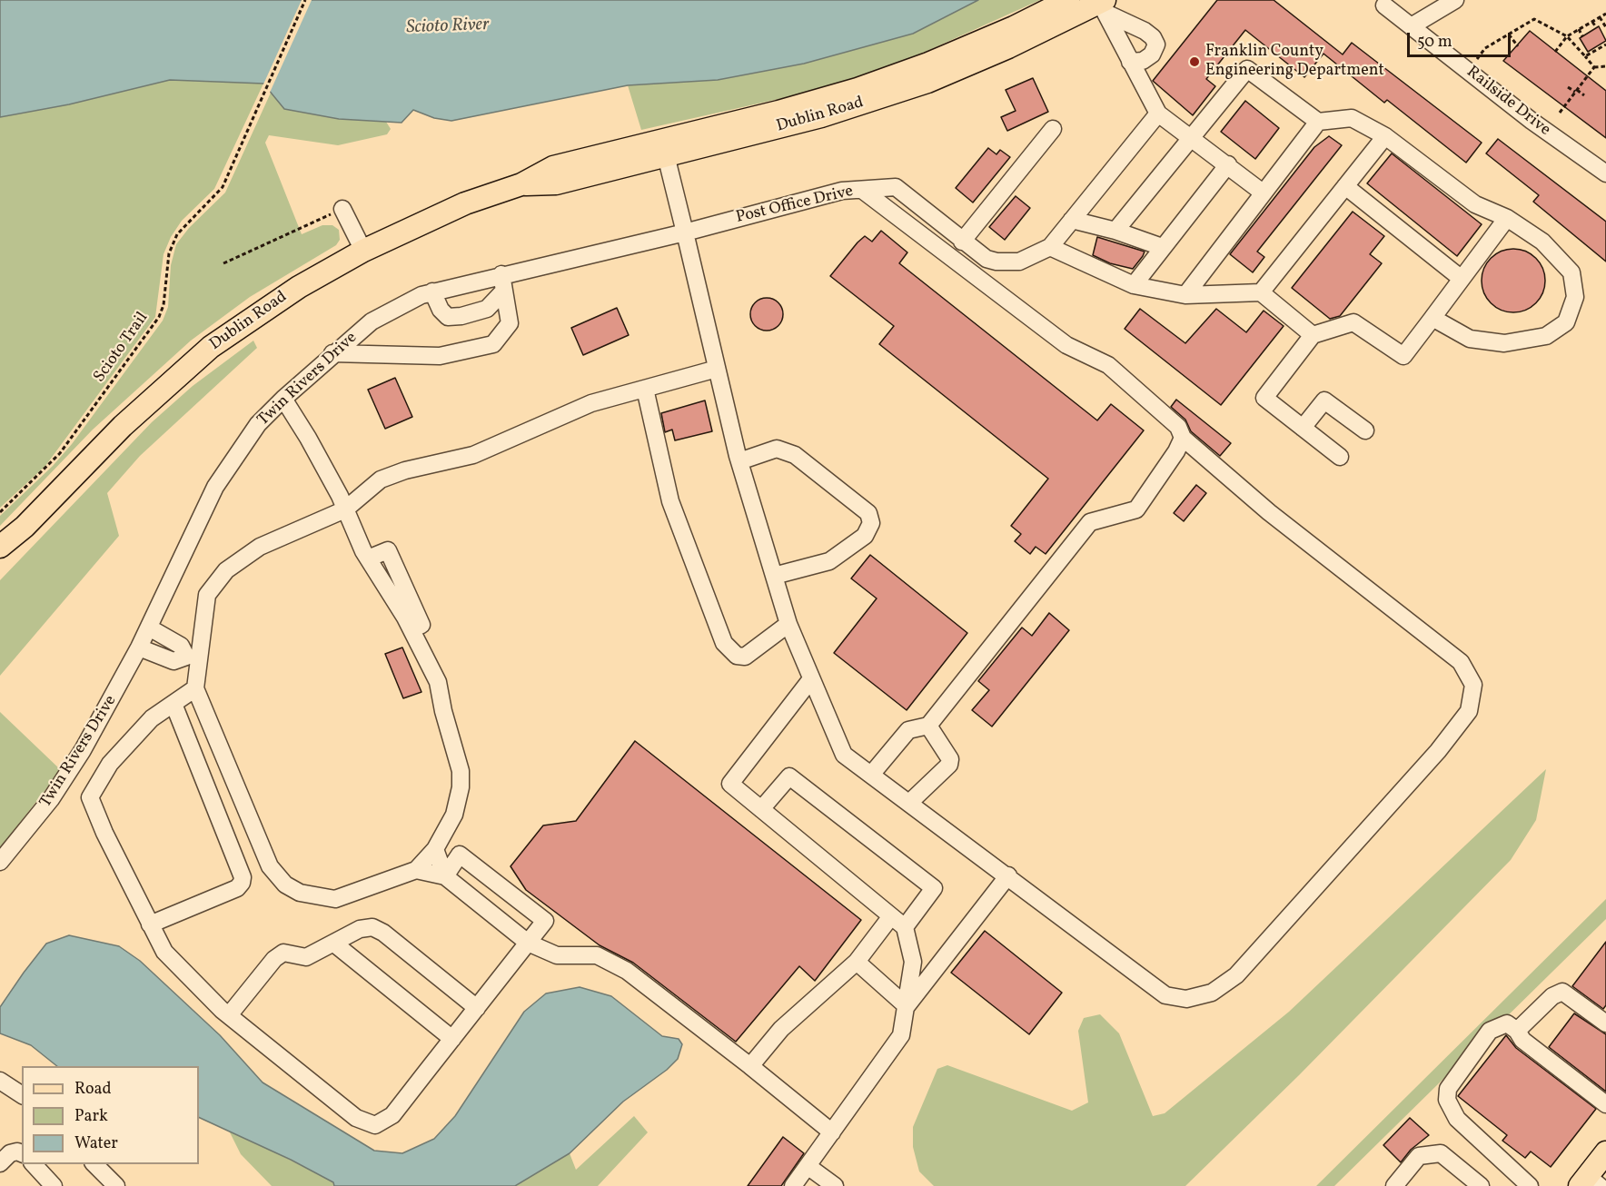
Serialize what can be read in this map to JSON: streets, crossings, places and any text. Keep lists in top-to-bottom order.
{
  "streets": {
    "main road": ["Dublin Road"],
    "street": ["Railside Drive", "Post Office Drive", "Twin Rivers Drive"],
    "path": ["Scioto Trail"]
  },
  "crossings": [
    ["Post Office Drive", "Twin Rivers Drive"]
  ],
  "water": ["Scioto River"],
  "places": ["Franklin County Engineering Department"],
  "legend": ["Road", "Park", "Water"],
  "scale_bar": "50 m"
}
